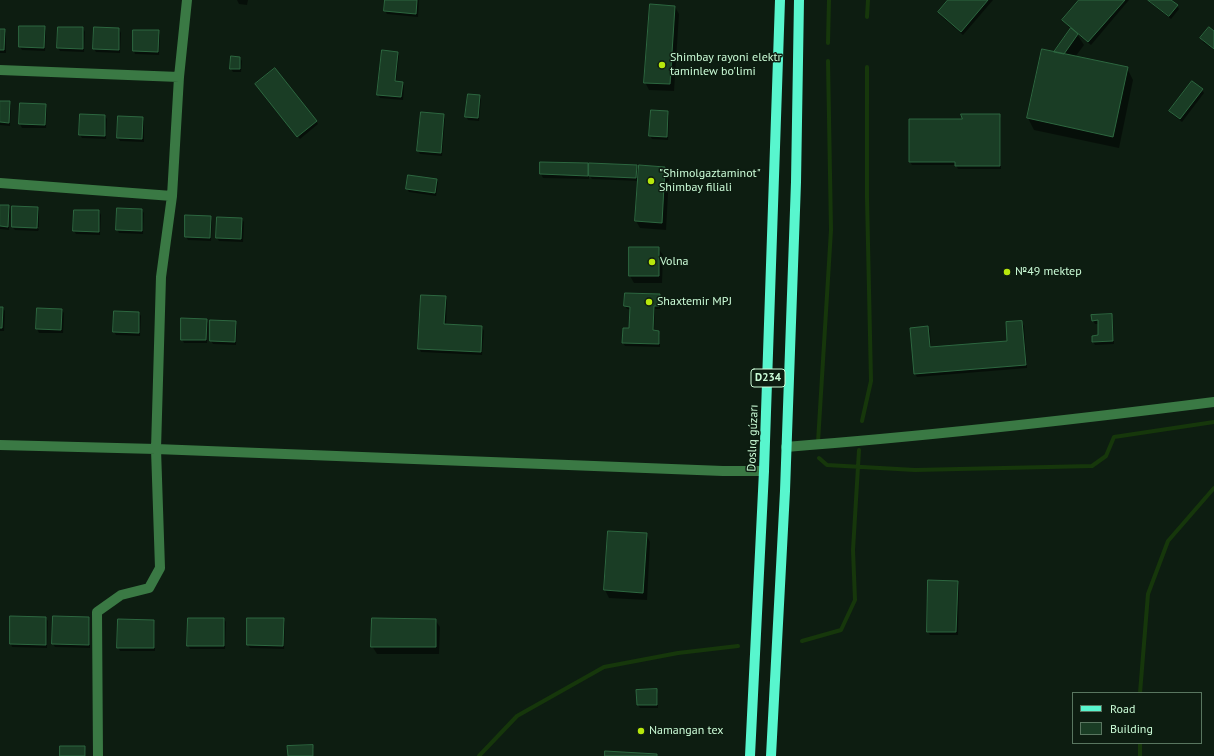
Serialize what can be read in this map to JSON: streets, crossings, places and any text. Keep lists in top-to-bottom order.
{
  "streets": {
    "main road": ["D234", "Doslıq gúzarı"]
  },
  "places": [
    "Shimbay rayoni elektr taminlew bo'limi",
    "\"Shimolgaztaminot\" Shimbay filiali",
    "Volna",
    "№49 mektep",
    "Shaxtemir MPJ",
    "Namangan tex"
  ],
  "legend": ["Road", "Building"]
}
